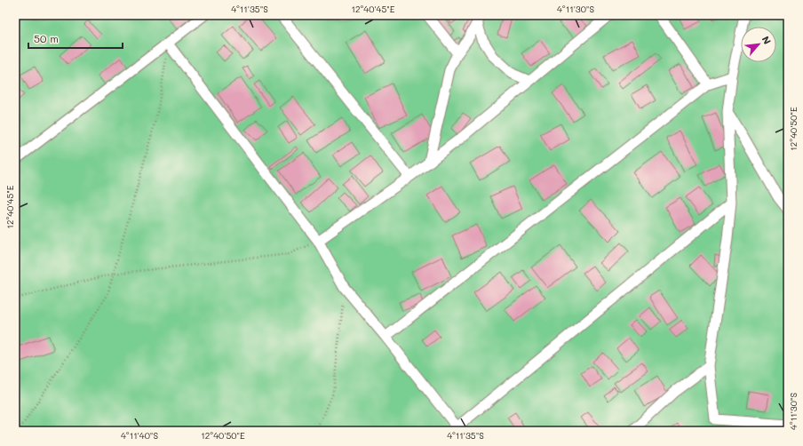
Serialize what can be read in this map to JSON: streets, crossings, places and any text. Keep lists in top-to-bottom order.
{
  "scale_bar": "50 m",
  "north": "top right",
  "coordinates": [
    "4°11'35\"S",
    "12°40'45\"E",
    "4°11'30\"S",
    "12°40'50\"E",
    "4°11'40\"S"
  ]
}
